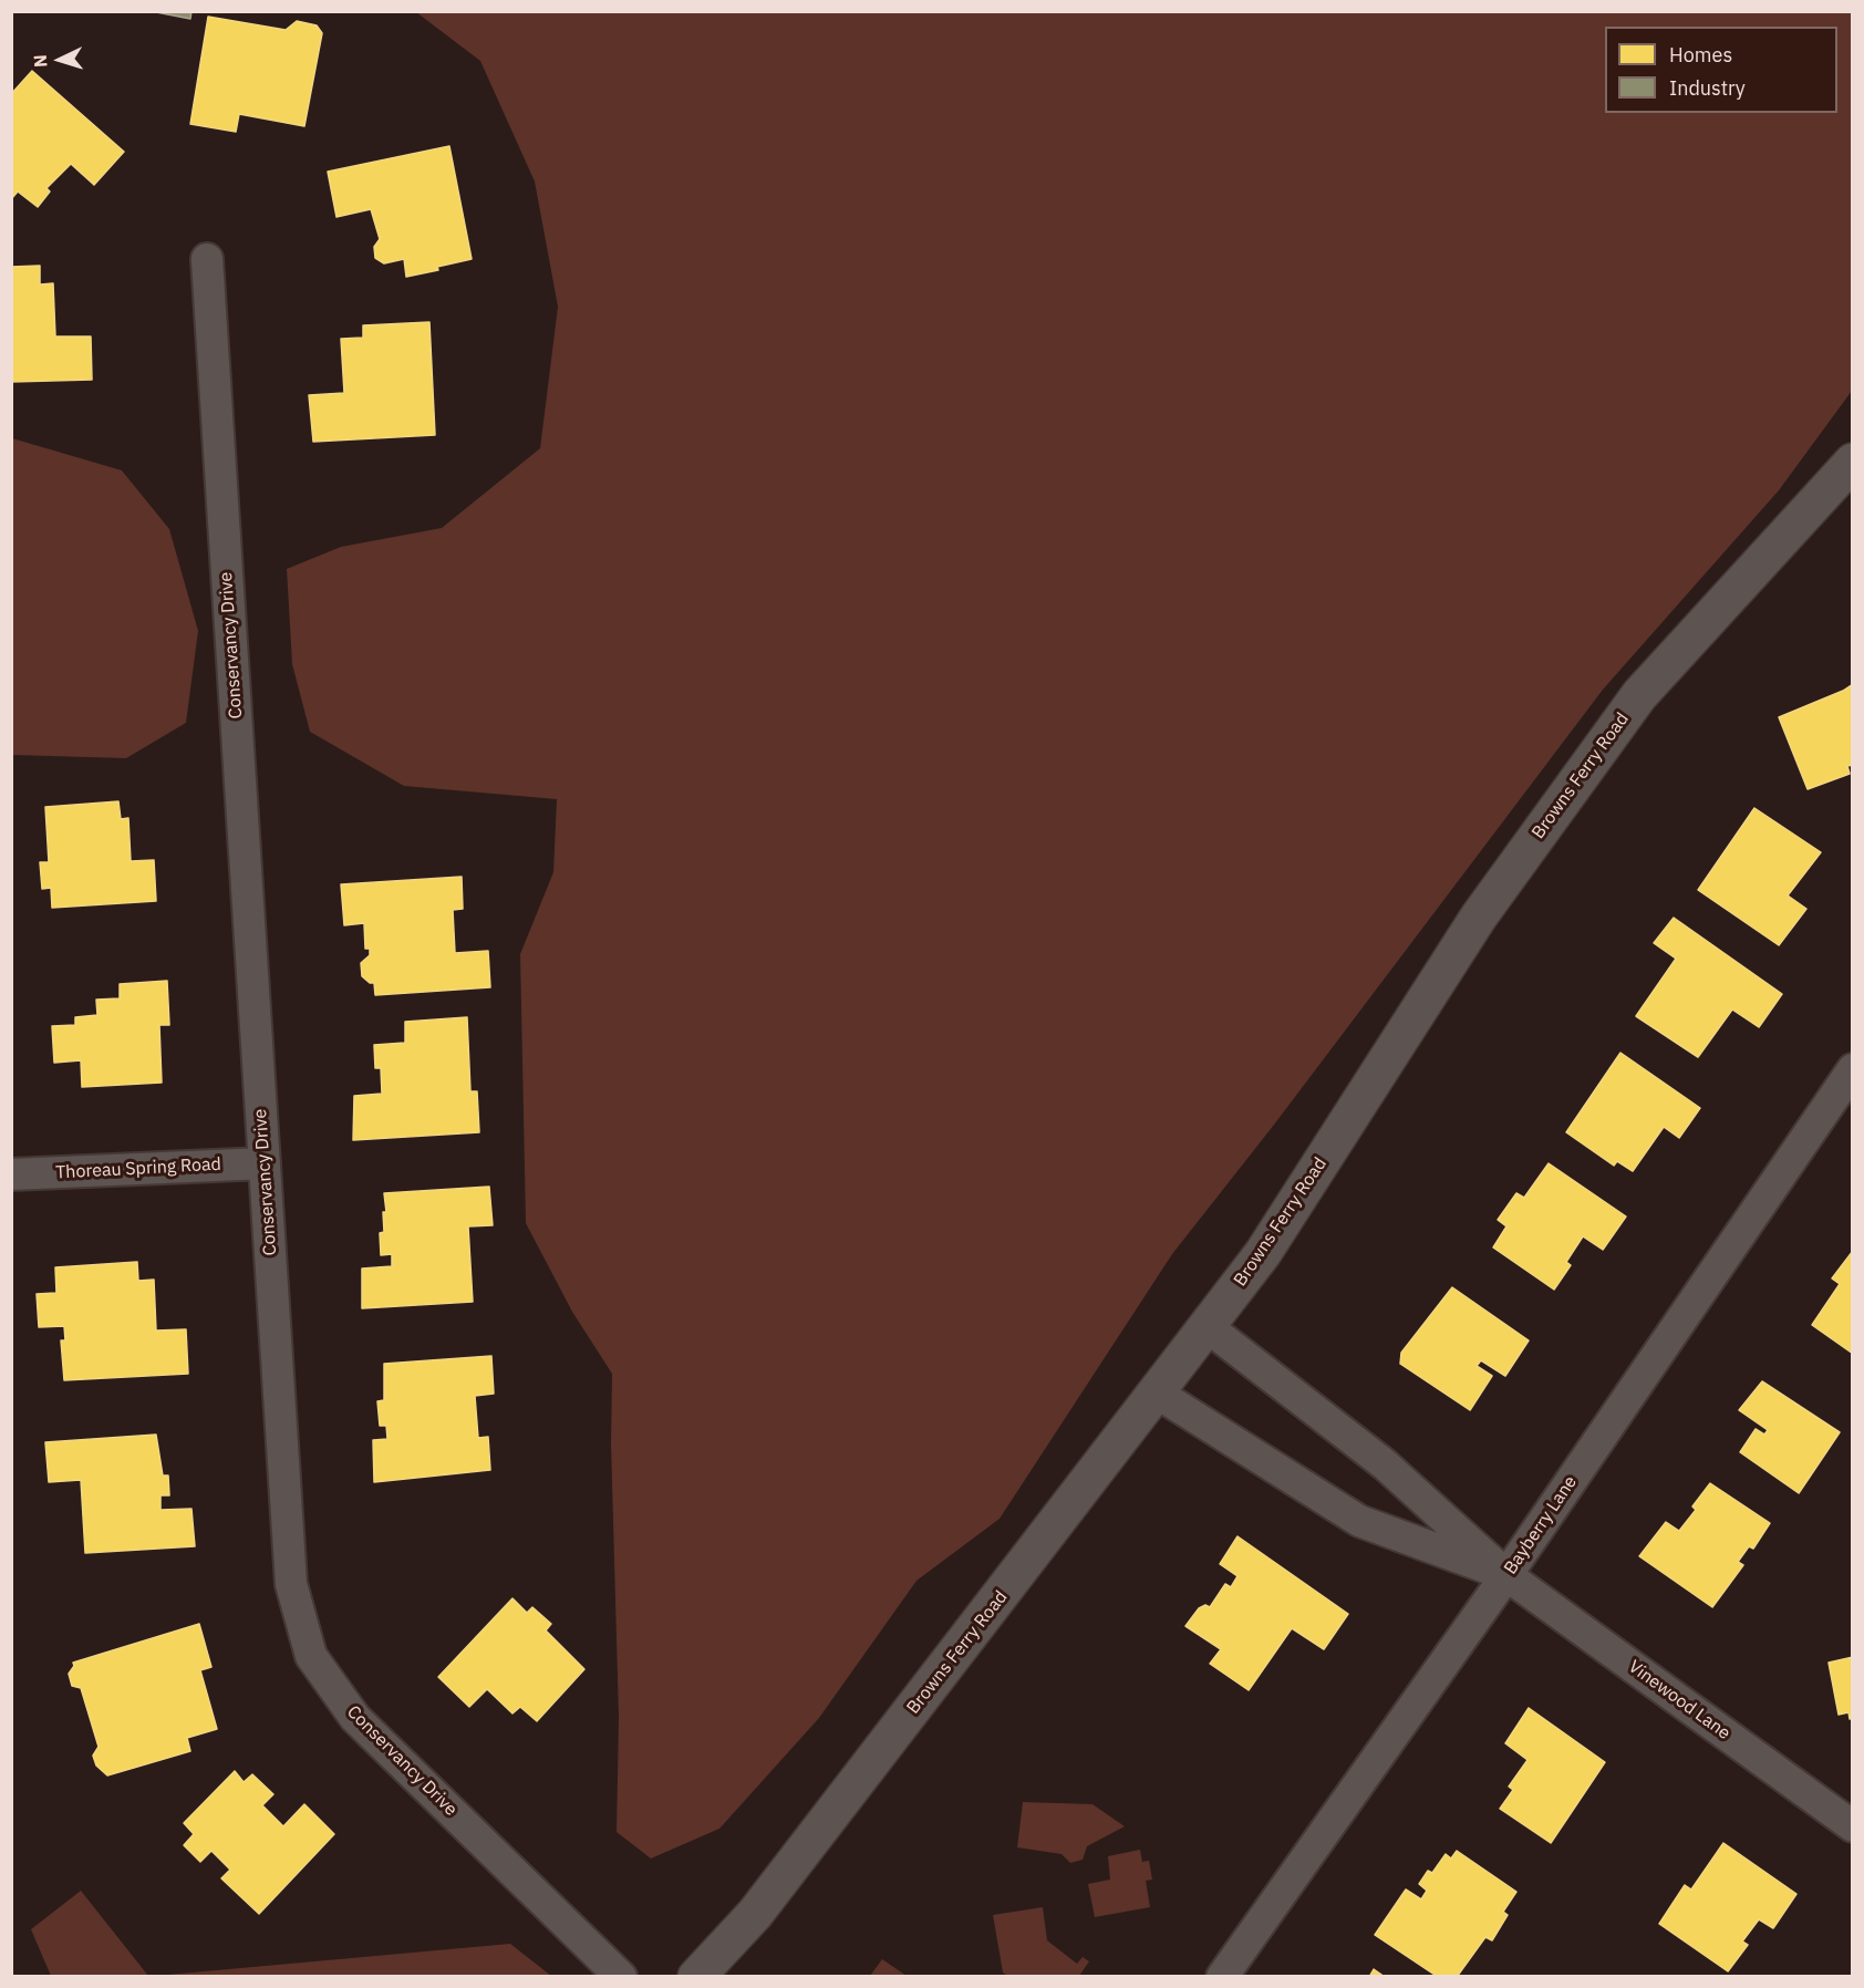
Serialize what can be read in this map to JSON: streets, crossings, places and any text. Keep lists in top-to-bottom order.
{
  "streets": {
    "street": [
      "Conservancy Drive",
      "Browns Ferry Road",
      "Thoreau Spring Road",
      "Bayberry Lane",
      "Vinewood Lane"
    ]
  },
  "crossings": [
    ["Conservancy Drive", "Thoreau Spring Road"],
    ["Browns Ferry Road", "Vinewood Lane"],
    ["Bayberry Lane", "Vinewood Lane"]
  ],
  "legend": ["Homes", "Industry"],
  "north": "left"
}
